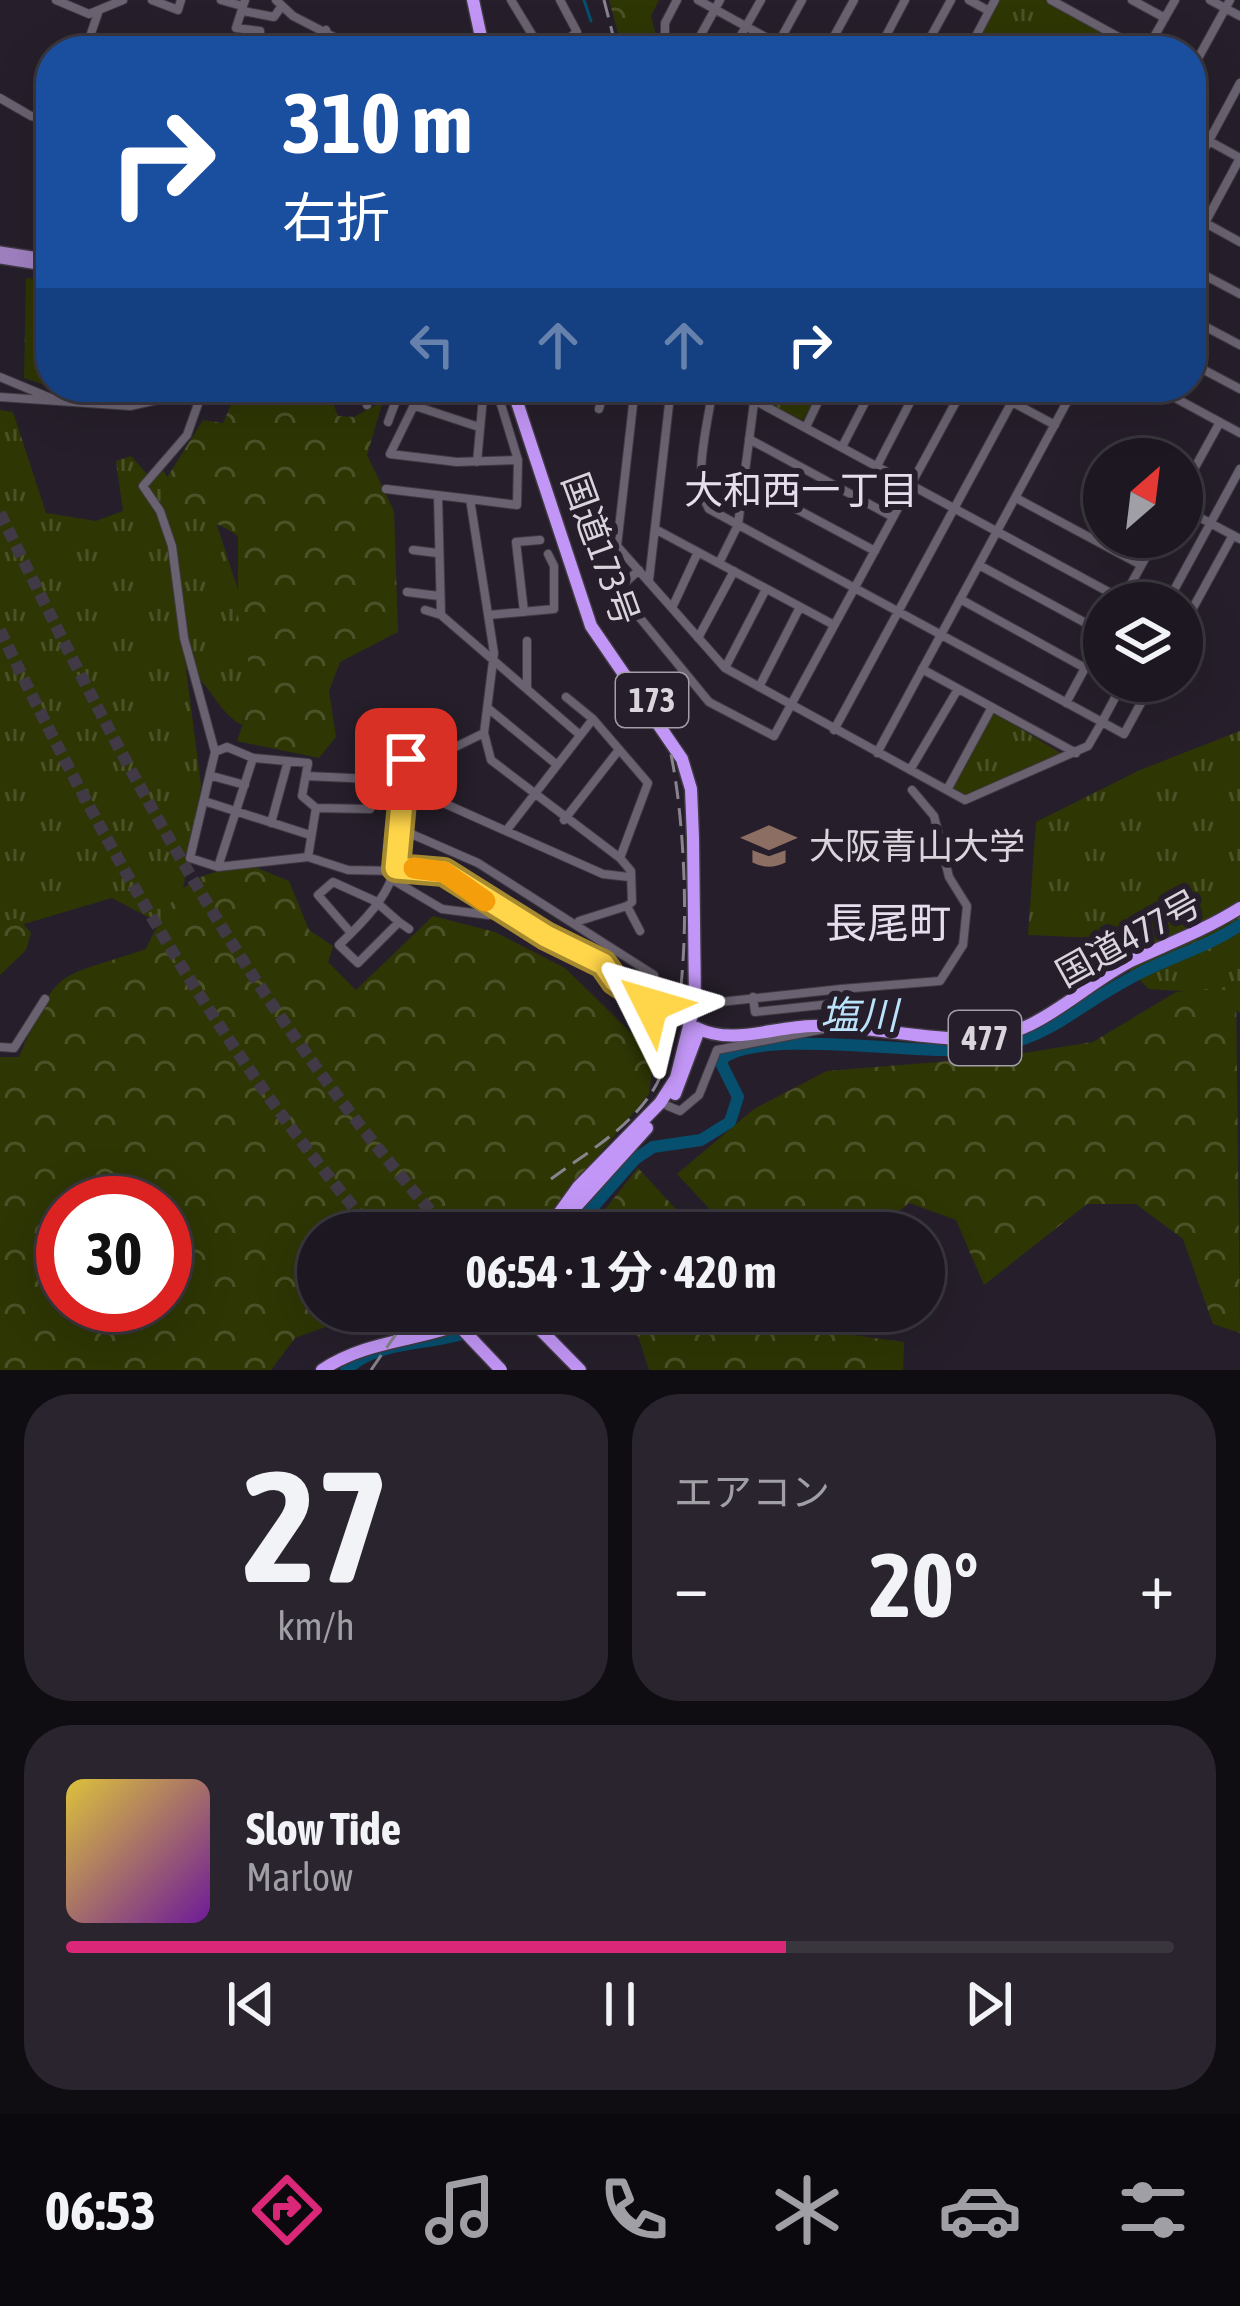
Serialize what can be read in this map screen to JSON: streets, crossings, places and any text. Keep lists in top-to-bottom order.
{
  "streets": {
    "highway": [
      "国道173号",
      "173",
      "国道477号",
      "477"
    ]
  },
  "crossings": [
    ["国道173号", "国道477号"]
  ],
  "districts": ["大和西一丁目", "長尾町"],
  "water": ["塩川"],
  "places": {
    "school or university": ["大阪青山大学"]
  },
  "north": "top right",
  "page": {
    "turn": ["310 m", "右折"],
    "limit": "30",
    "trip": "06:54 · 1 分 · 420 m",
    "tile": [
      ["27", "km/h"],
      "エアコン"
    ],
    "heat": ["−", "20°", "+"],
    "song": ["Slow Tide", "Marlow"],
    "tabs": "06:53"
  }
}
